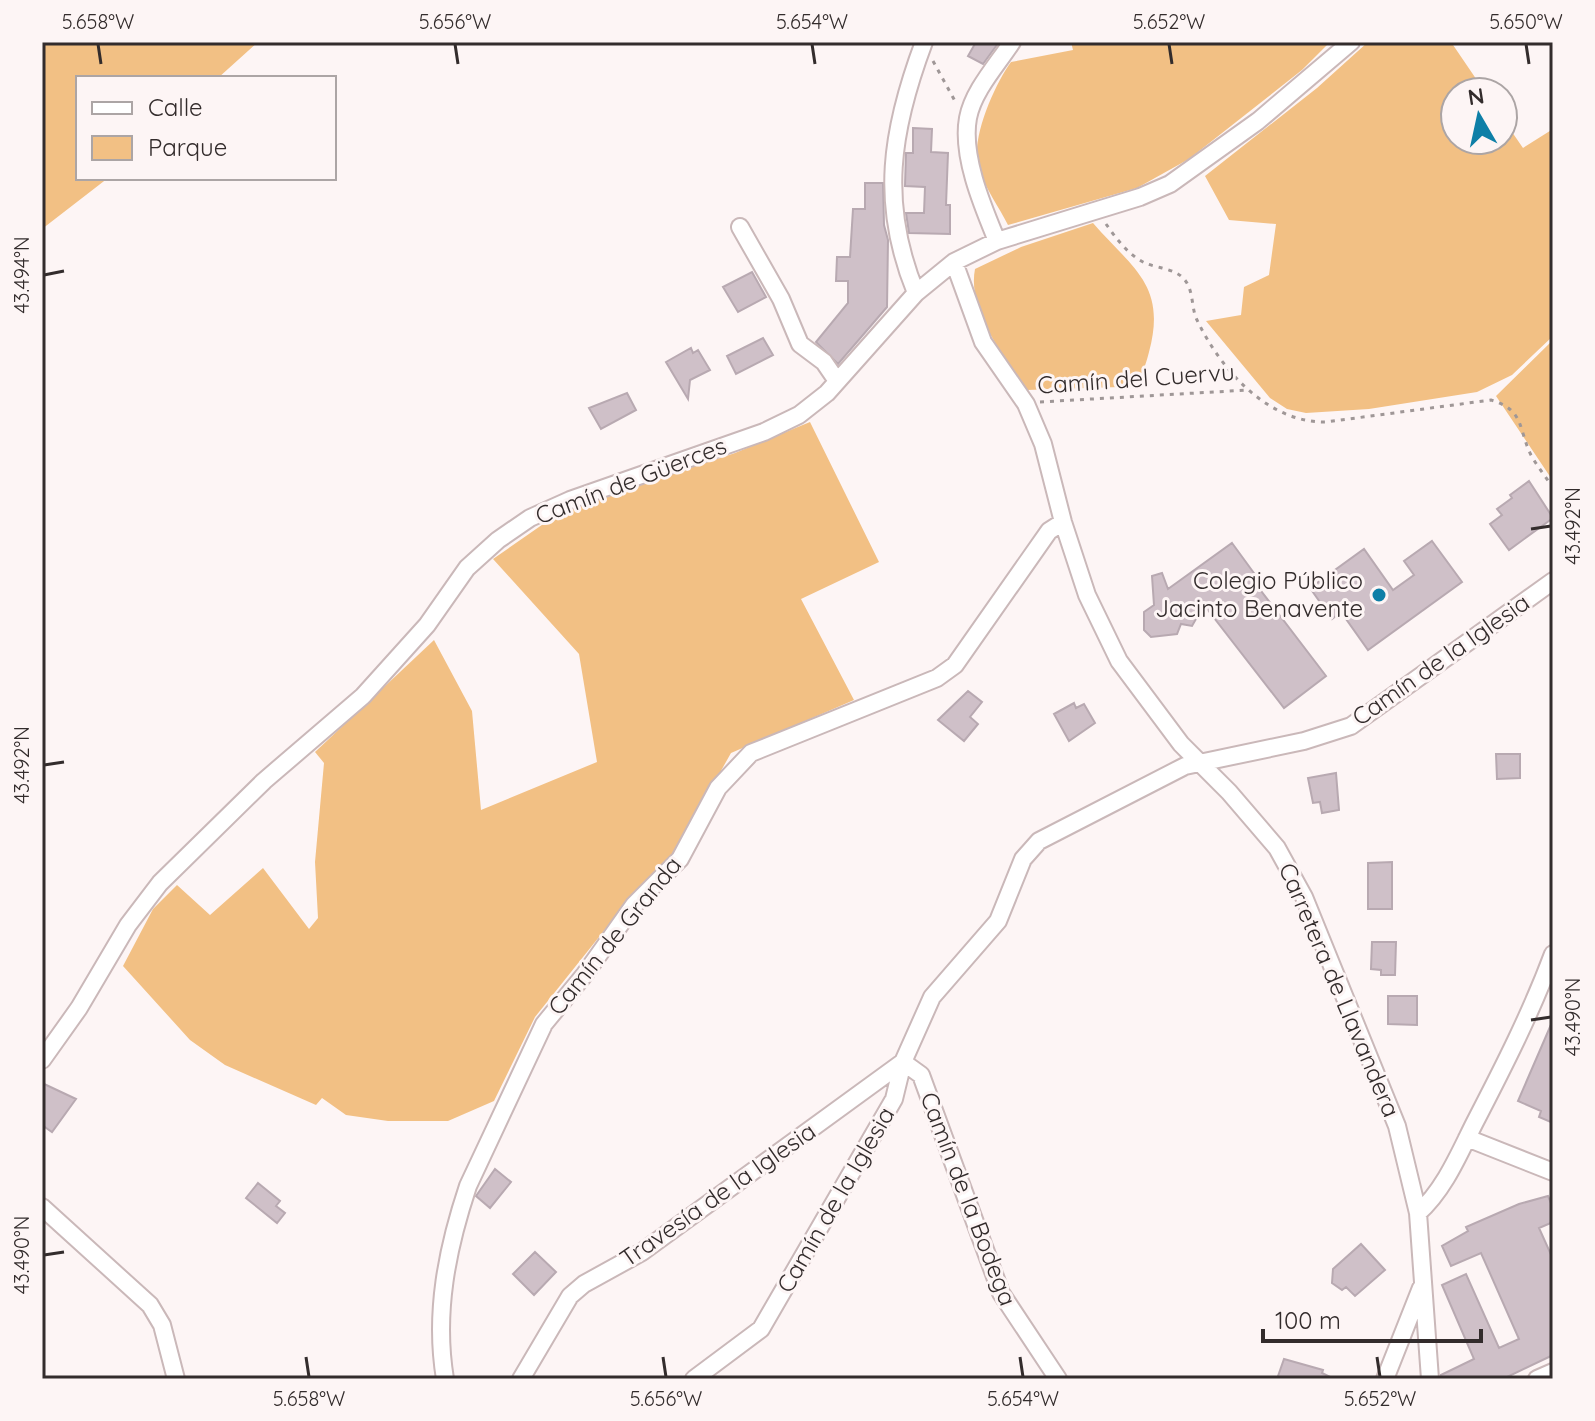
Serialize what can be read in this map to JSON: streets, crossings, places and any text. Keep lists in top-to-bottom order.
{
  "streets": {
    "street": [
      "Camín de Güerces",
      "Camín de la Iglesia",
      "Camín de Granda",
      "Carretera de Llavandera",
      "Travesía de la Iglesia",
      "Camín de la Bodega"
    ],
    "path": ["Camín del Cuervu"]
  },
  "crossings": [
    ["Camín del Cuervu", "Carretera de Llavandera"],
    ["Camín de Güerces", "Carretera de Llavandera"],
    ["Camín de la Iglesia", "Carretera de Llavandera"],
    ["Camín de la Iglesia", "Travesía de la Iglesia"],
    ["Camín de la Iglesia", "Camín de la Bodega"],
    ["Camín de Granda", "Carretera de Llavandera"],
    ["Travesía de la Iglesia", "Camín de la Bodega"]
  ],
  "places": ["Colegio Público Jacinto Benavente"],
  "legend": ["Calle", "Parque"],
  "scale_bar": "100 m",
  "north": "top",
  "coordinates": [
    "5.658°W",
    "5.656°W",
    "5.654°W",
    "5.652°W",
    "5.650°W",
    "43.494°N",
    "43.492°N",
    "43.490°N"
  ]
}
